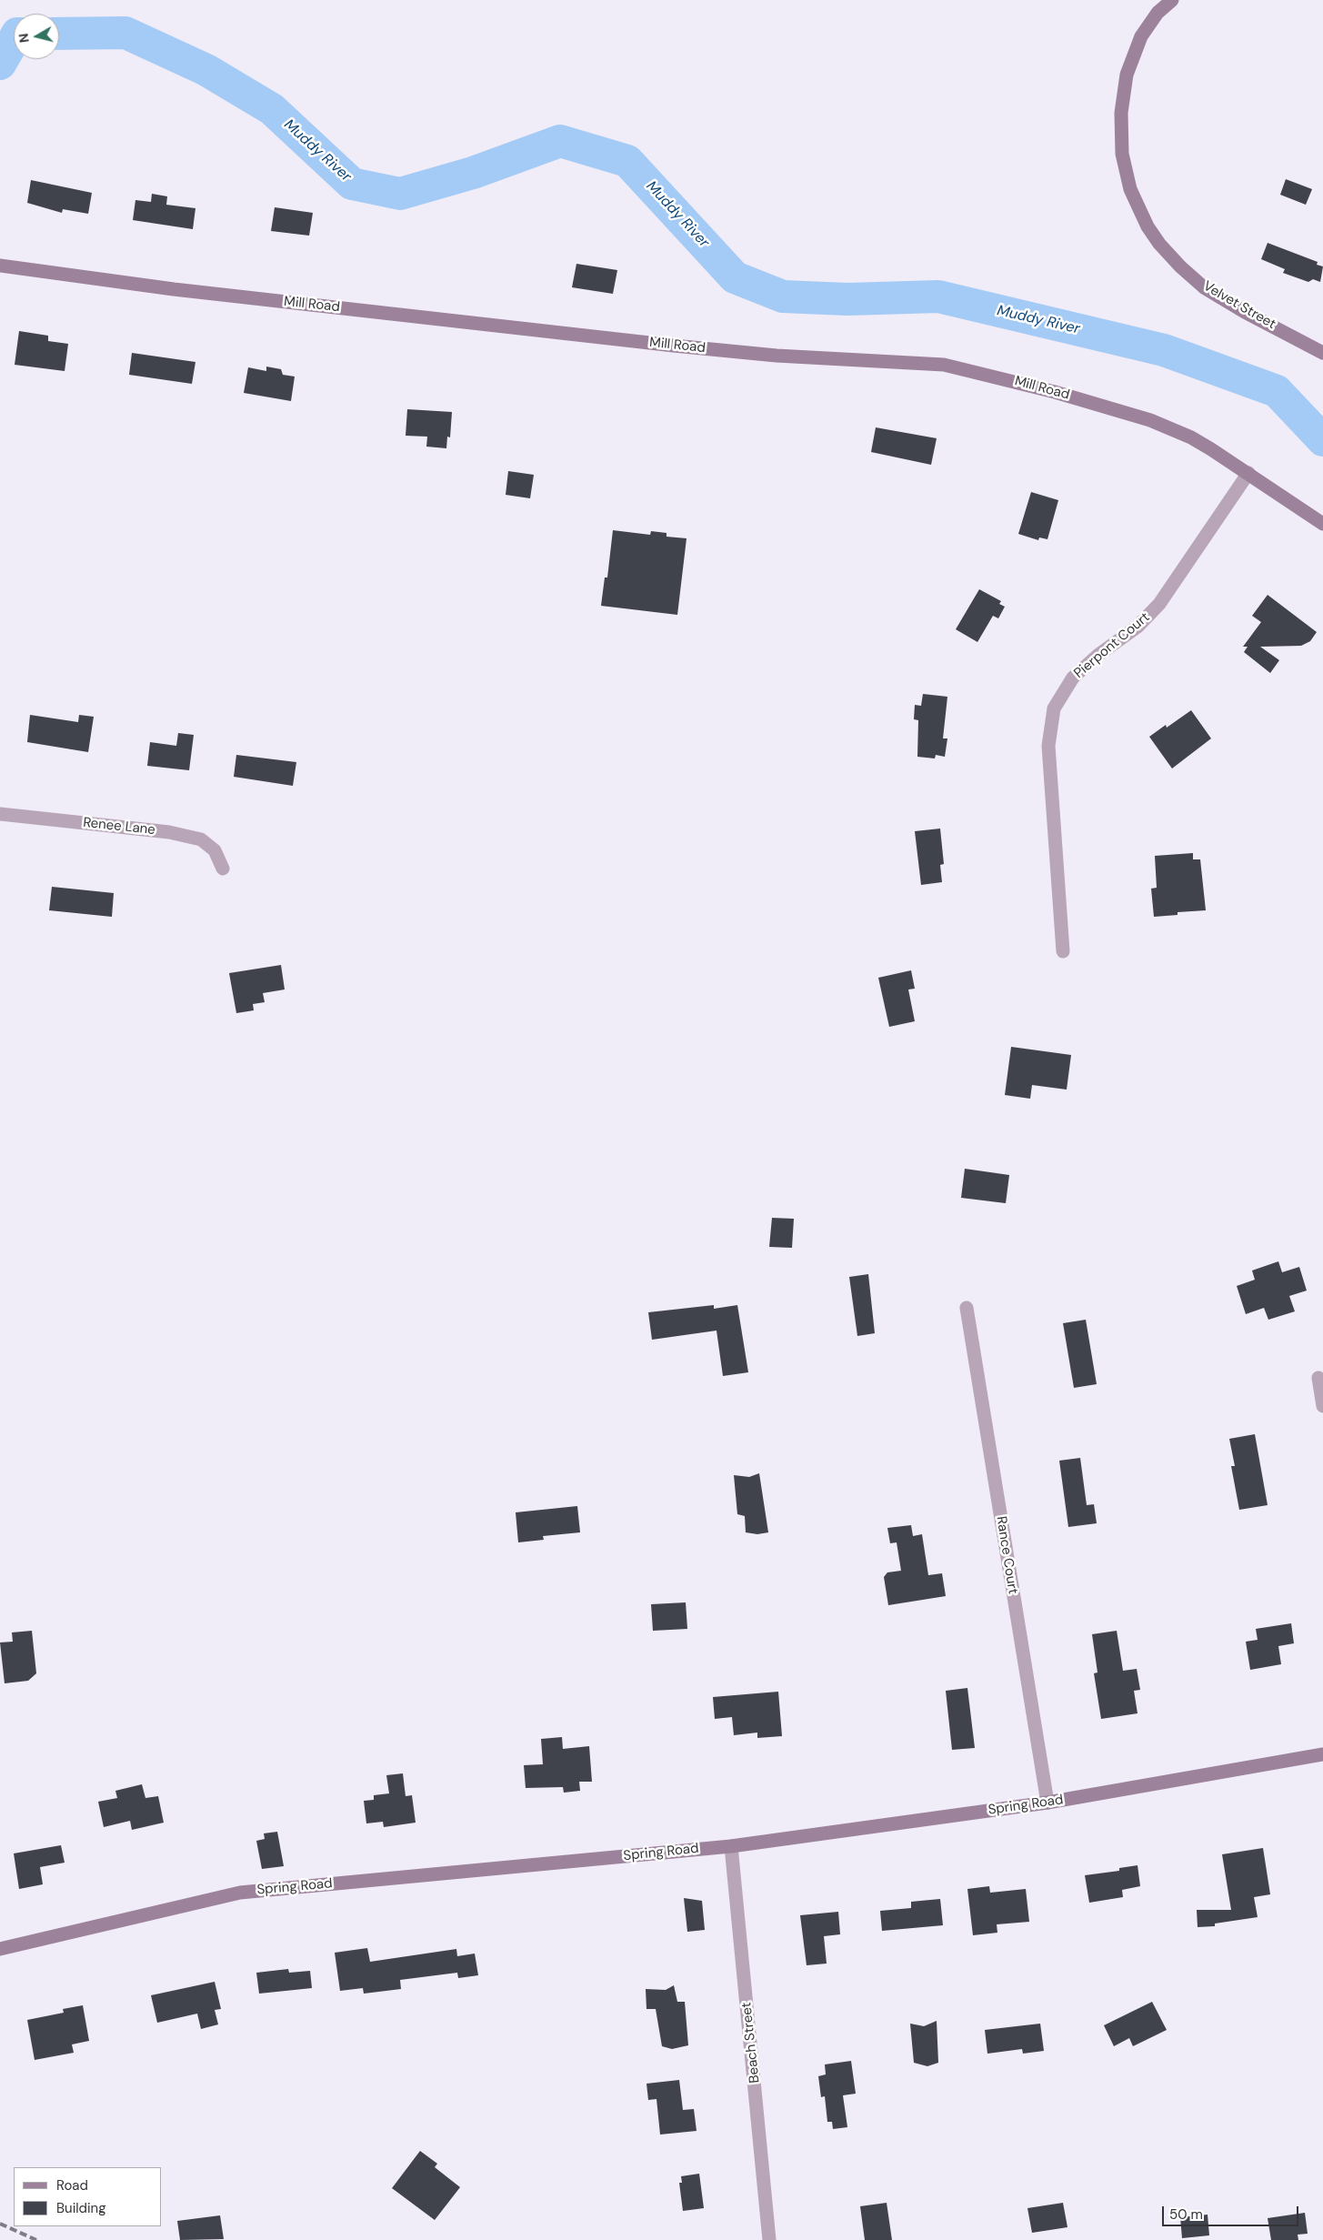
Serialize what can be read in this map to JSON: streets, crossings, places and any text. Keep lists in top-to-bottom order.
{
  "streets": {
    "street": [
      "Mill Road",
      "Velvet Street",
      "Pierpont Court",
      "Renee Lane",
      "Rance Court",
      "Spring Road",
      "Beach Street"
    ]
  },
  "crossings": [
    ["Mill Road", "Pierpont Court"],
    ["Rance Court", "Spring Road"],
    ["Spring Road", "Beach Street"]
  ],
  "water": ["Muddy River"],
  "legend": ["Road", "Building"],
  "scale_bar": "50 m",
  "north": "left"
}
